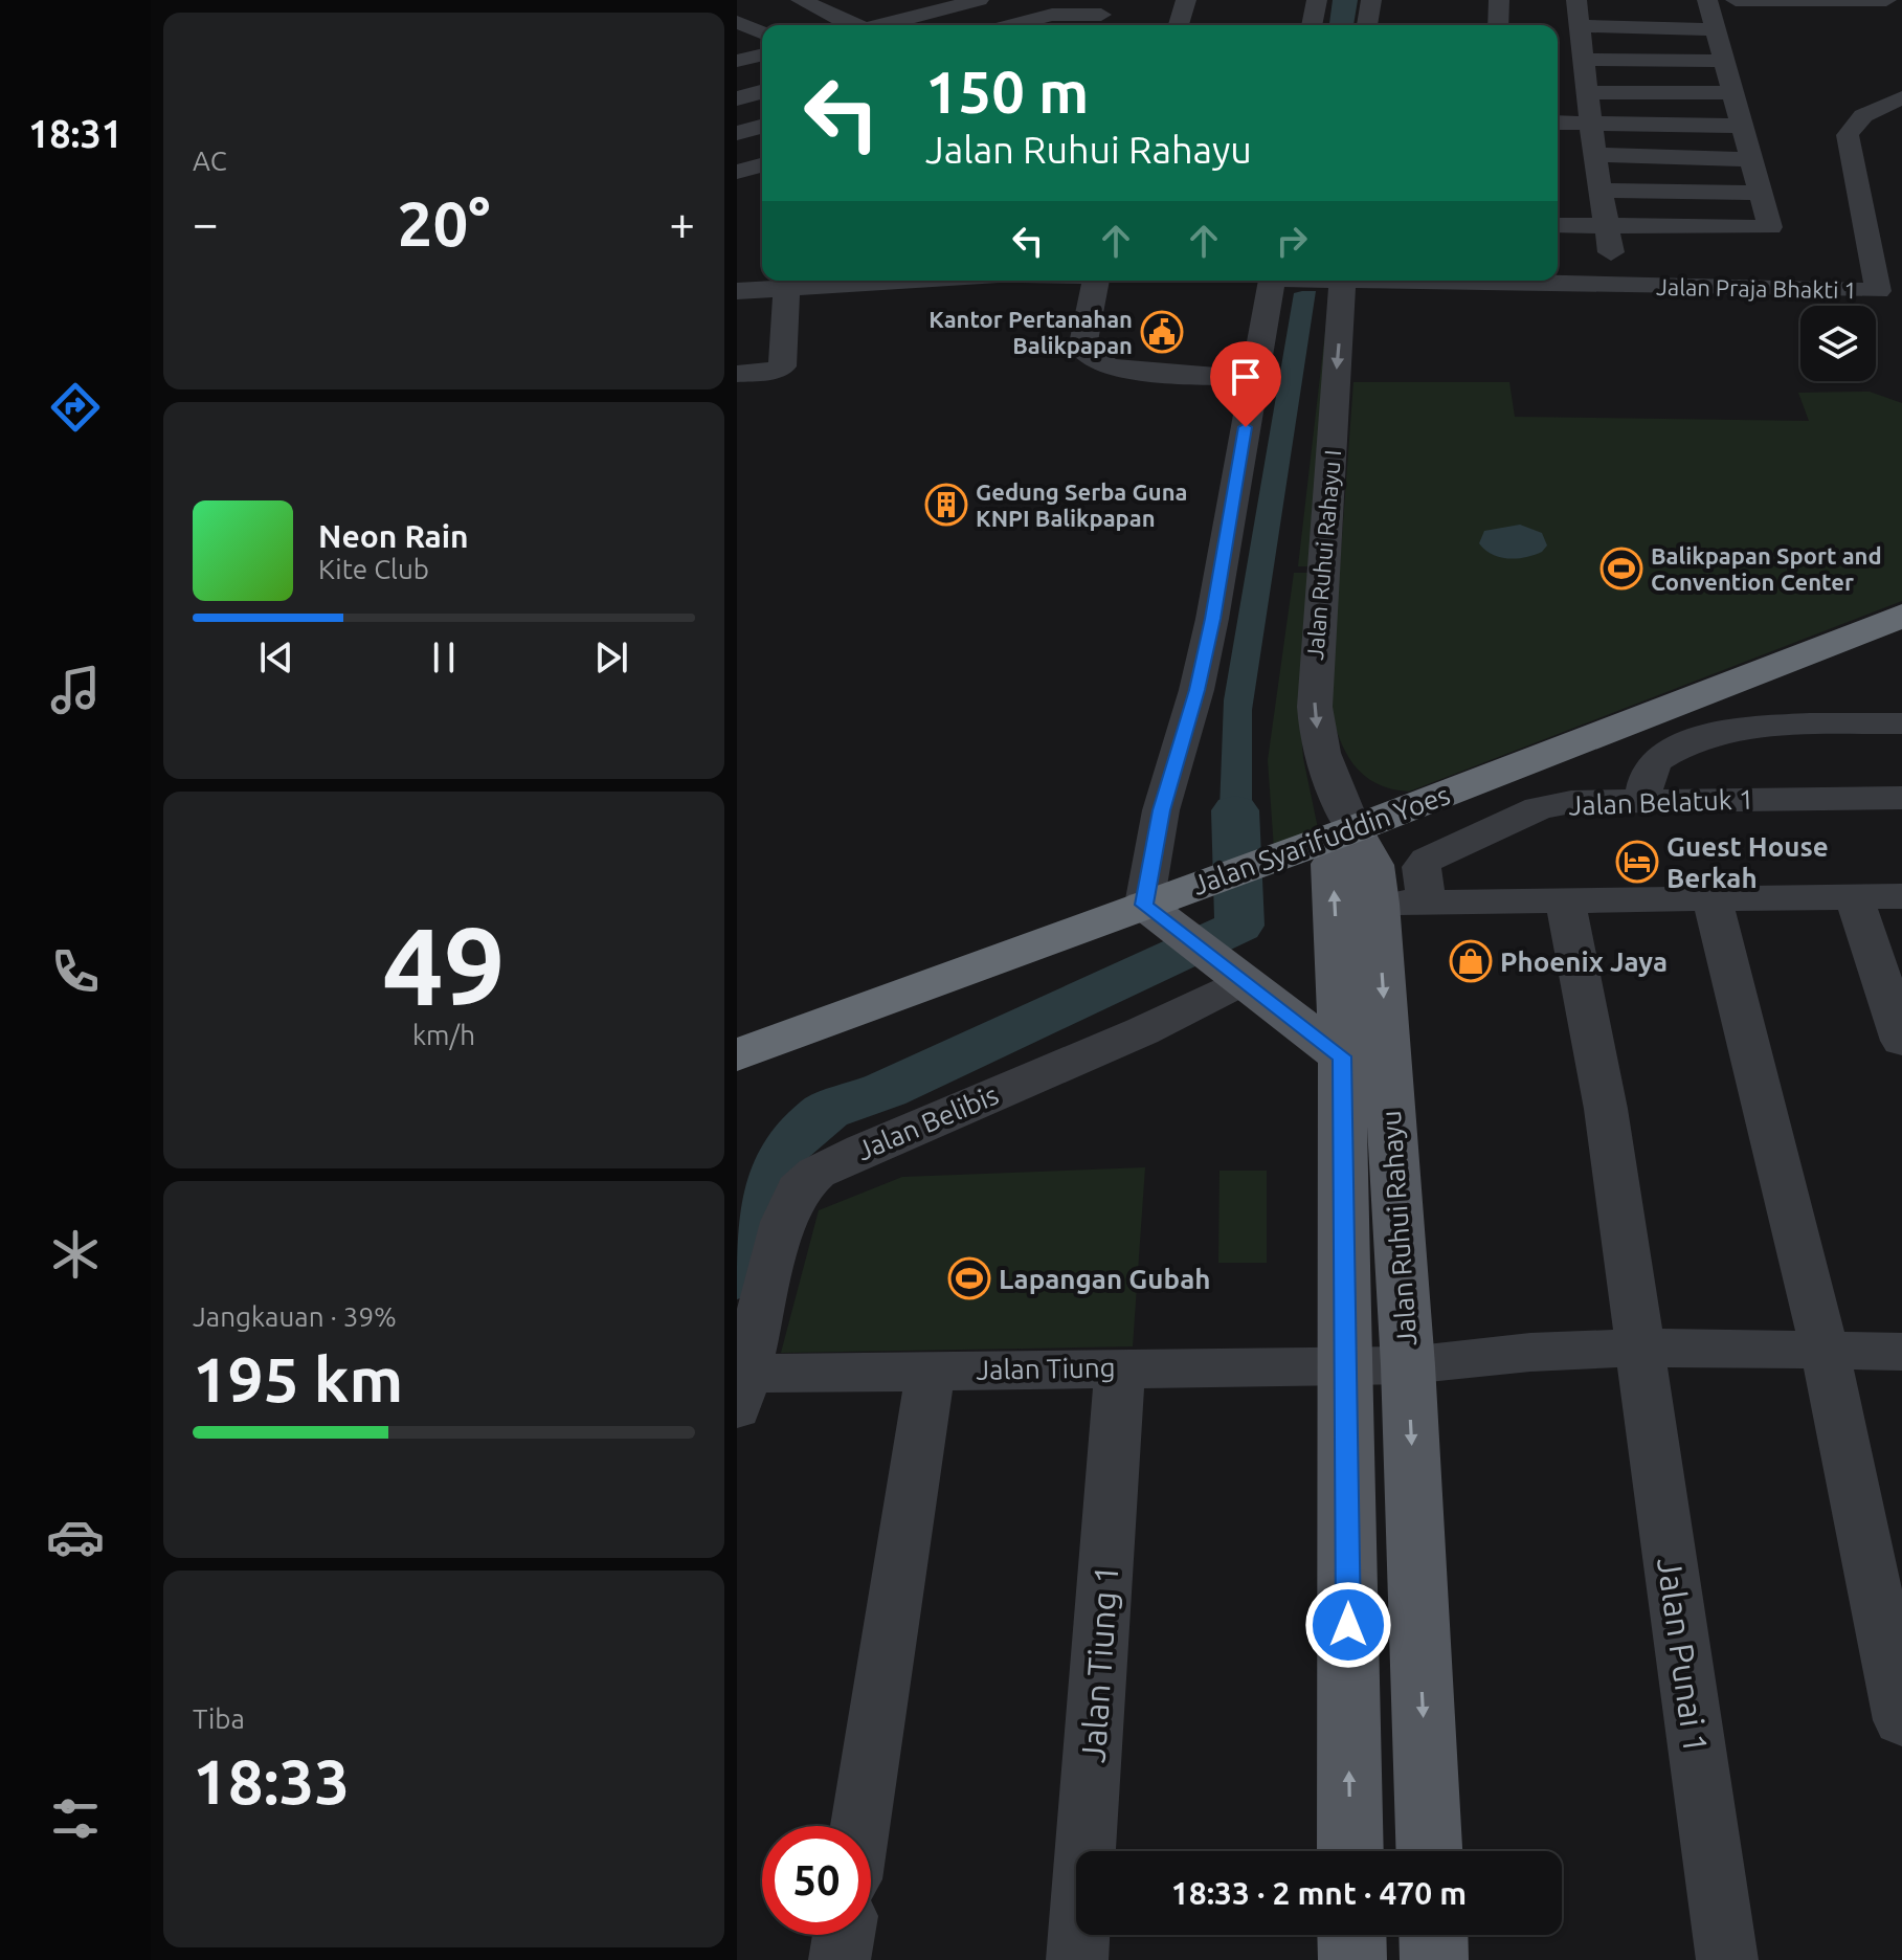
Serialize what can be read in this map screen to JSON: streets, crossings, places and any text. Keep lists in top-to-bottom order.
{
  "streets": {
    "highway": ["Jalan Syarifuddin Yoes"],
    "main road": ["Jalan Ruhui Rahayu"],
    "street": [
      "Jalan Praja Bhakti 1",
      "Jalan Ruhui Rahayu I",
      "Jalan Belatuk 1",
      "Jalan Belibis",
      "Jalan Tiung",
      "Jalan Punai 1",
      "Jalan Tiung 1"
    ]
  },
  "crossings": [
    ["Jalan Ruhui Rahayu I", "Jalan Syarifuddin Yoes"],
    ["Jalan Ruhui Rahayu I", "Jalan Ruhui Rahayu"],
    ["Jalan Belatuk 1", "Jalan Ruhui Rahayu"],
    ["Jalan Syarifuddin Yoes", "Jalan Ruhui Rahayu"],
    ["Jalan Belibis", "Jalan Tiung"],
    ["Jalan Ruhui Rahayu", "Jalan Tiung"],
    ["Jalan Tiung", "Jalan Punai 1"],
    ["Jalan Tiung", "Jalan Tiung 1"]
  ],
  "places": {
    "public building": ["Kantor Pertanahan Balikpapan"],
    "building": ["Gedung Serba Guna KNPI Balikpapan"],
    "sports": ["Balikpapan Sport and Convention Center", "Lapangan Gubah"],
    "hotel": ["Guest House Berkah"],
    "shop": ["Phoenix Jaya"]
  },
  "page": {
    "tabs": "18:31",
    "tile": [
      "AC",
      ["49", "km/h"],
      ["Jangkauan · 39%", "195 km"],
      ["Tiba", "18:33"]
    ],
    "turn": ["150 m", "Jalan Ruhui Rahayu"],
    "heat": ["−", "20°", "+"],
    "song": ["Neon Rain", "Kite Club"],
    "limit": "50",
    "trip": "18:33 · 2 mnt · 470 m"
  }
}
